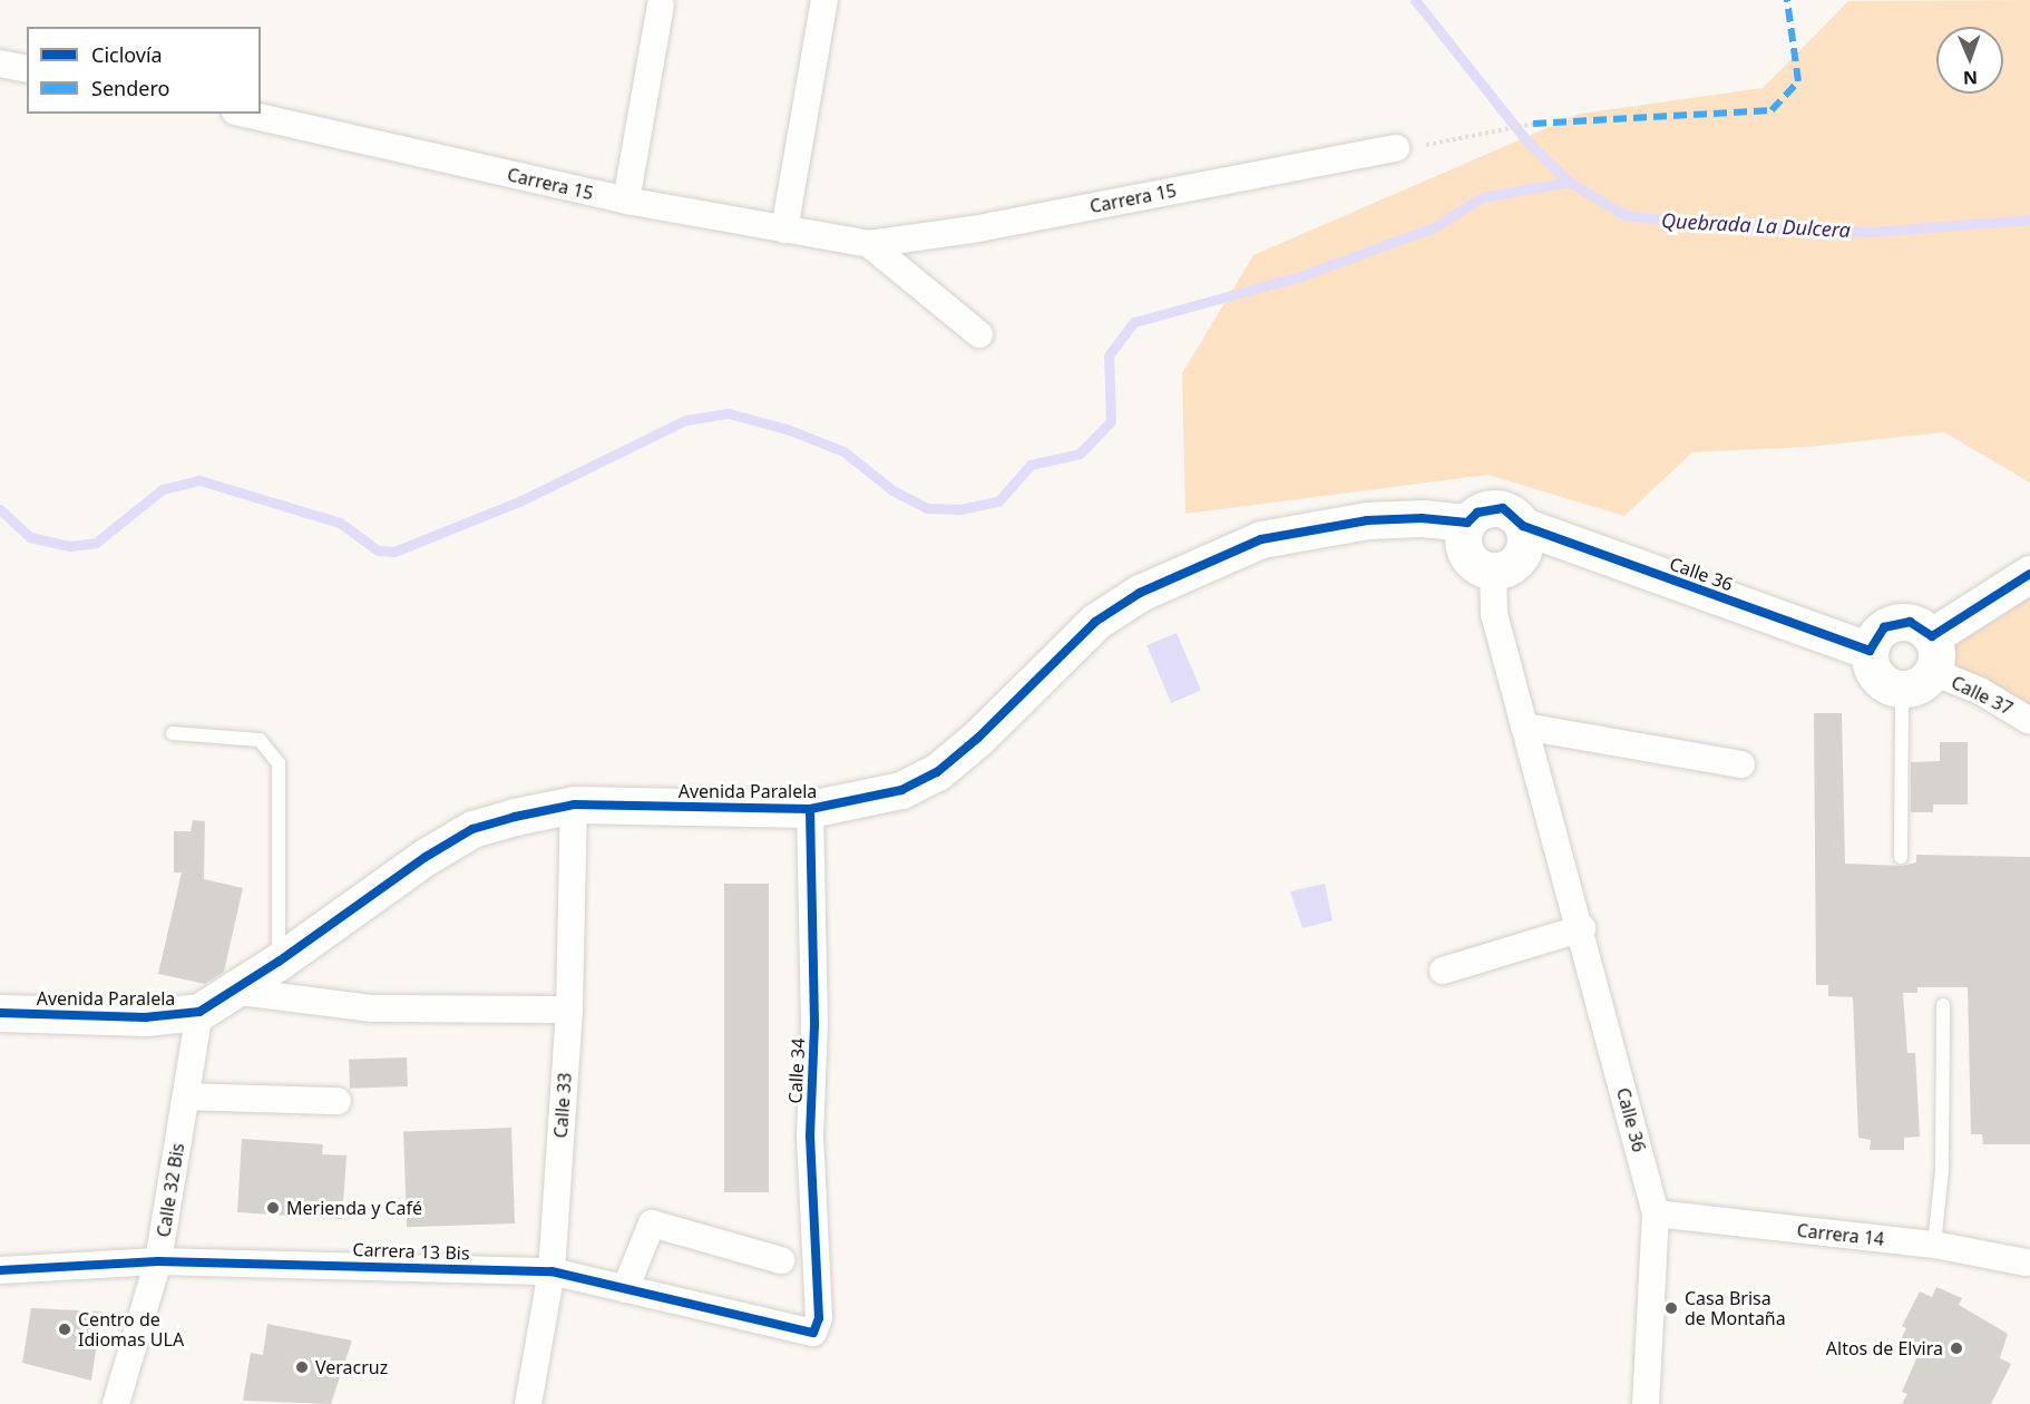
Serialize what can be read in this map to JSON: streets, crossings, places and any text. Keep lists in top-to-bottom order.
{
  "streets": {
    "main road": ["Calle 36", "Avenida Paralela"],
    "street": [
      "Carrera 15",
      "Calle 37",
      "Calle 34",
      "Calle 33",
      "Calle 32 Bis",
      "Carrera 14",
      "Carrera 13 Bis"
    ]
  },
  "crossings": [
    ["Calle 36", "Calle 37"],
    ["Calle 36", "Avenida Paralela"],
    ["Calle 36", "Carrera 14"],
    ["Avenida Paralela", "Calle 34"],
    ["Avenida Paralela", "Calle 33"],
    ["Avenida Paralela", "Calle 32 Bis"],
    ["Calle 34", "Carrera 13 Bis"],
    ["Calle 33", "Carrera 13 Bis"],
    ["Calle 32 Bis", "Carrera 13 Bis"]
  ],
  "water": ["Quebrada La Dulcera"],
  "places": [
    "Merienda y Café",
    "Casa Brisa de Montaña",
    "Centro de Idiomas ULA",
    "Altos de Elvira",
    "Veracruz"
  ],
  "legend": ["Ciclovía", "Sendero"],
  "north": "bottom"
}
